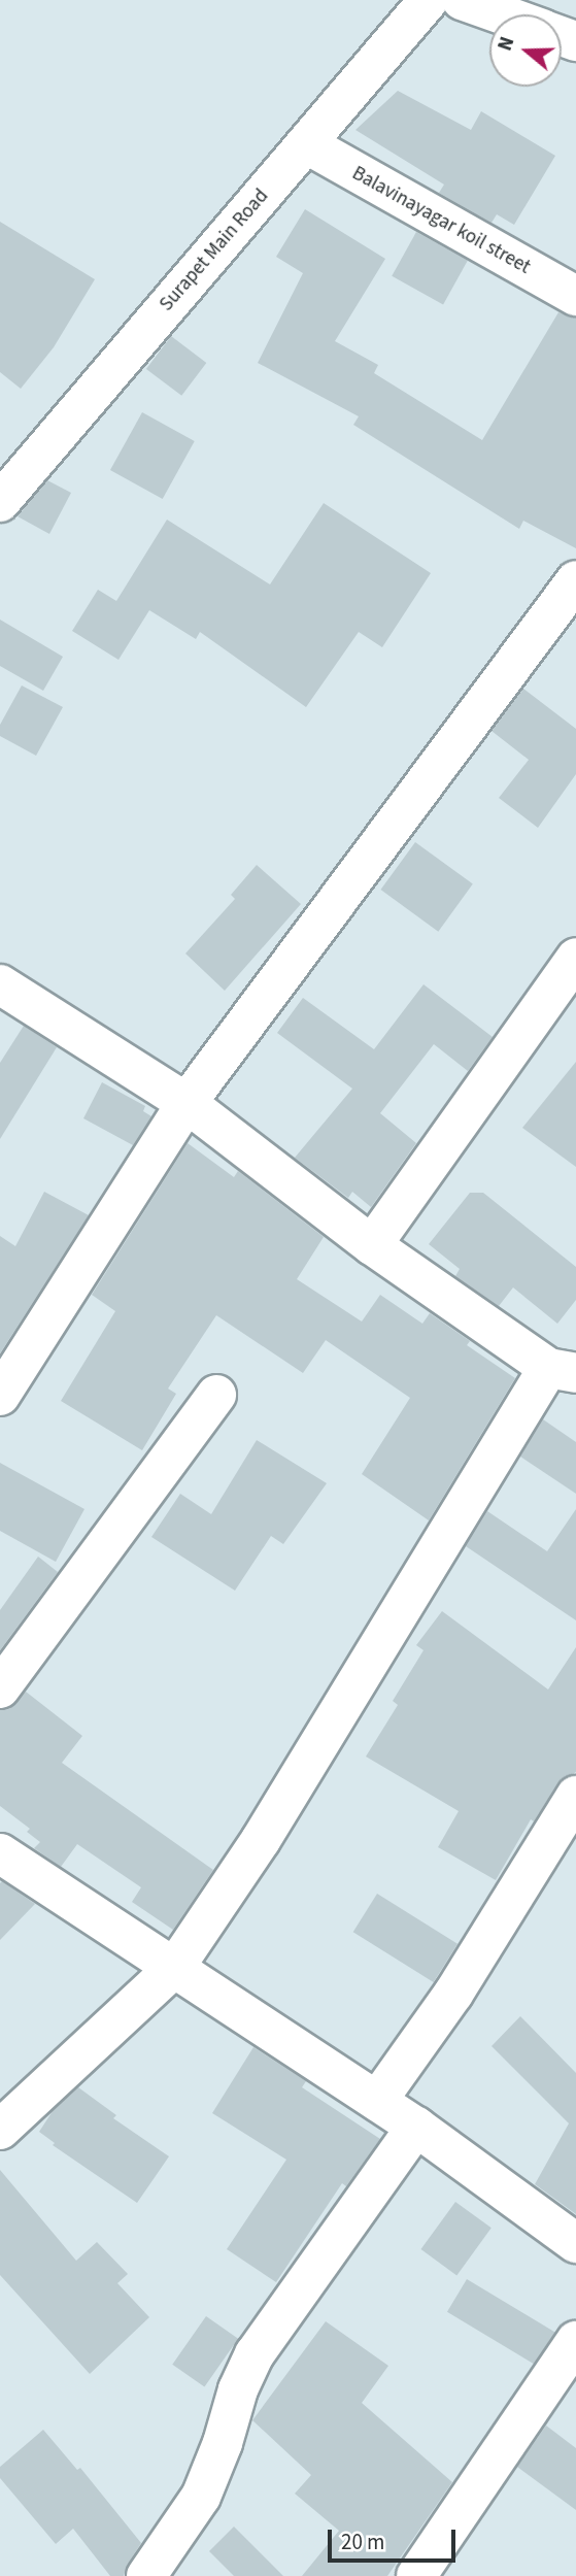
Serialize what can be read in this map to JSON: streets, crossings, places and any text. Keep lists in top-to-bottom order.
{
  "streets": {
    "street": ["Balavinayagar koil street", "Surapet Main Road"]
  },
  "crossings": [
    ["Balavinayagar koil street", "Surapet Main Road"]
  ],
  "scale_bar": "20 m",
  "north": "left"
}
